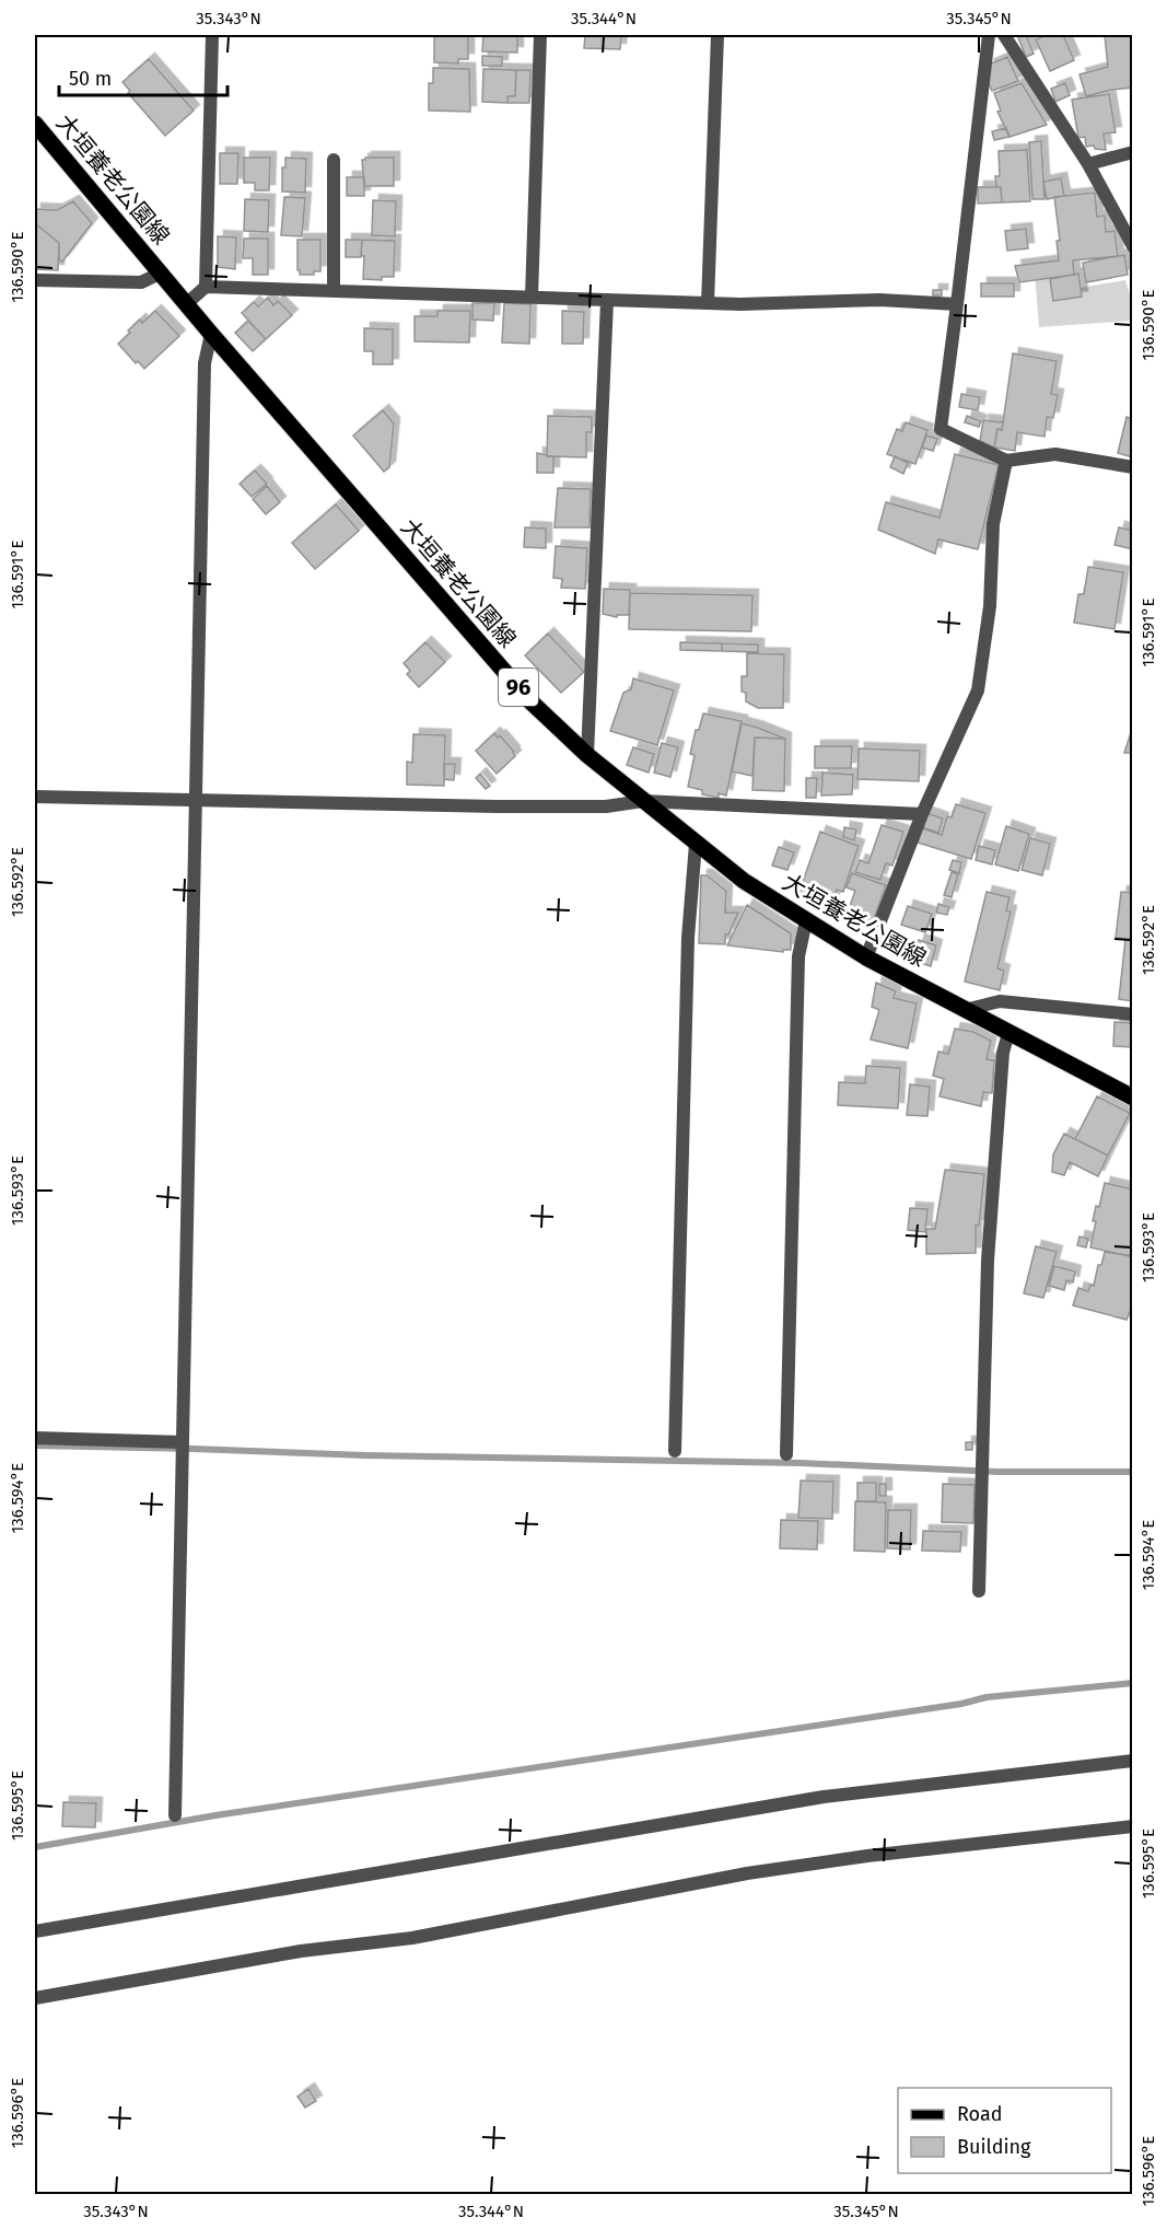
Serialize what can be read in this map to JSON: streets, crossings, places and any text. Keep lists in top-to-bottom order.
{
  "streets": {
    "main road": ["大垣養老公園線", "96"]
  },
  "legend": ["Road", "Building"],
  "scale_bar": "50 m",
  "coordinates": [
    "35.343°N",
    "35.344°N",
    "35.345°N",
    "136.590°E",
    "136.591°E",
    "136.592°E",
    "136.593°E",
    "136.594°E",
    "136.595°E",
    "136.596°E"
  ]
}
